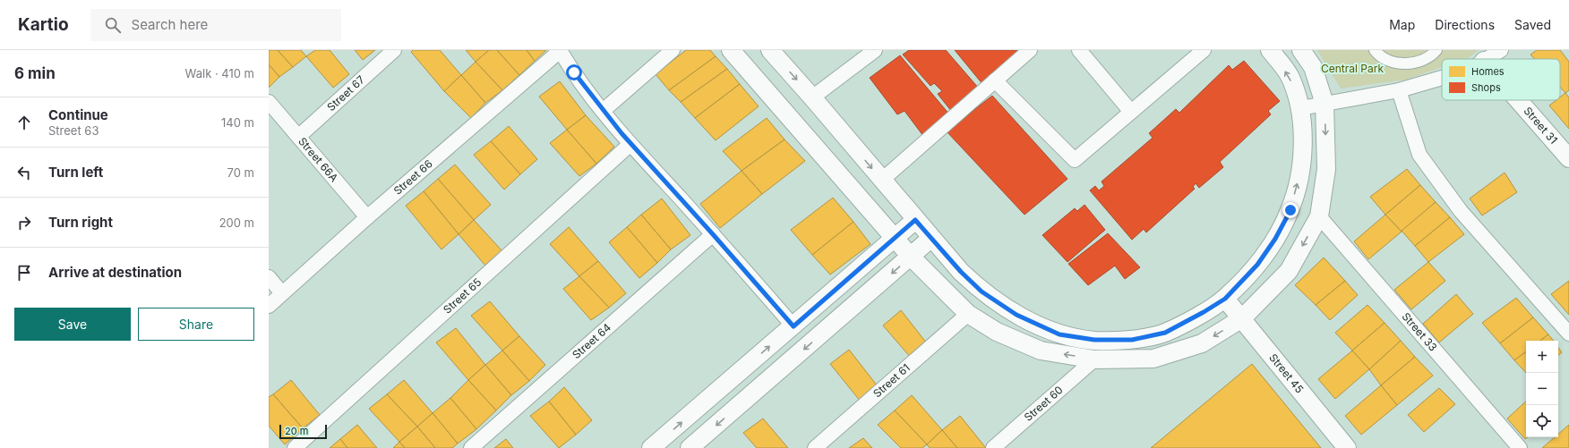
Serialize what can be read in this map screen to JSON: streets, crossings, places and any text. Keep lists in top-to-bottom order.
{
  "streets": {
    "street": [
      "Street 67",
      "Street 31",
      "Street 66A",
      "Street 66",
      "Street 65",
      "Street 33",
      "Street 64",
      "Street 45",
      "Street 61",
      "Street 60"
    ]
  },
  "crossings": [
    ["Street 67", "Street 66A"],
    ["Street 66A", "Street 66"]
  ],
  "parks": ["Central Park"],
  "legend": ["Homes", "Shops"],
  "scale_bar": "20 m",
  "page": {
    "header": "Kartio",
    "search": "Search here",
    "nav": ["Map", "Directions", "Saved"],
    "heading": ["6 min", "Walk · 410 m"],
    "list": [
      ["Continue", "Street 63", "140 m"],
      ["Turn left", "70 m"],
      ["Turn right", "200 m"],
      "Arrive at destination"
    ],
    "buttons": ["Save", "Share"],
    "map_buttons": ["+", "−"],
    "scale": "20 m"
  }
}
